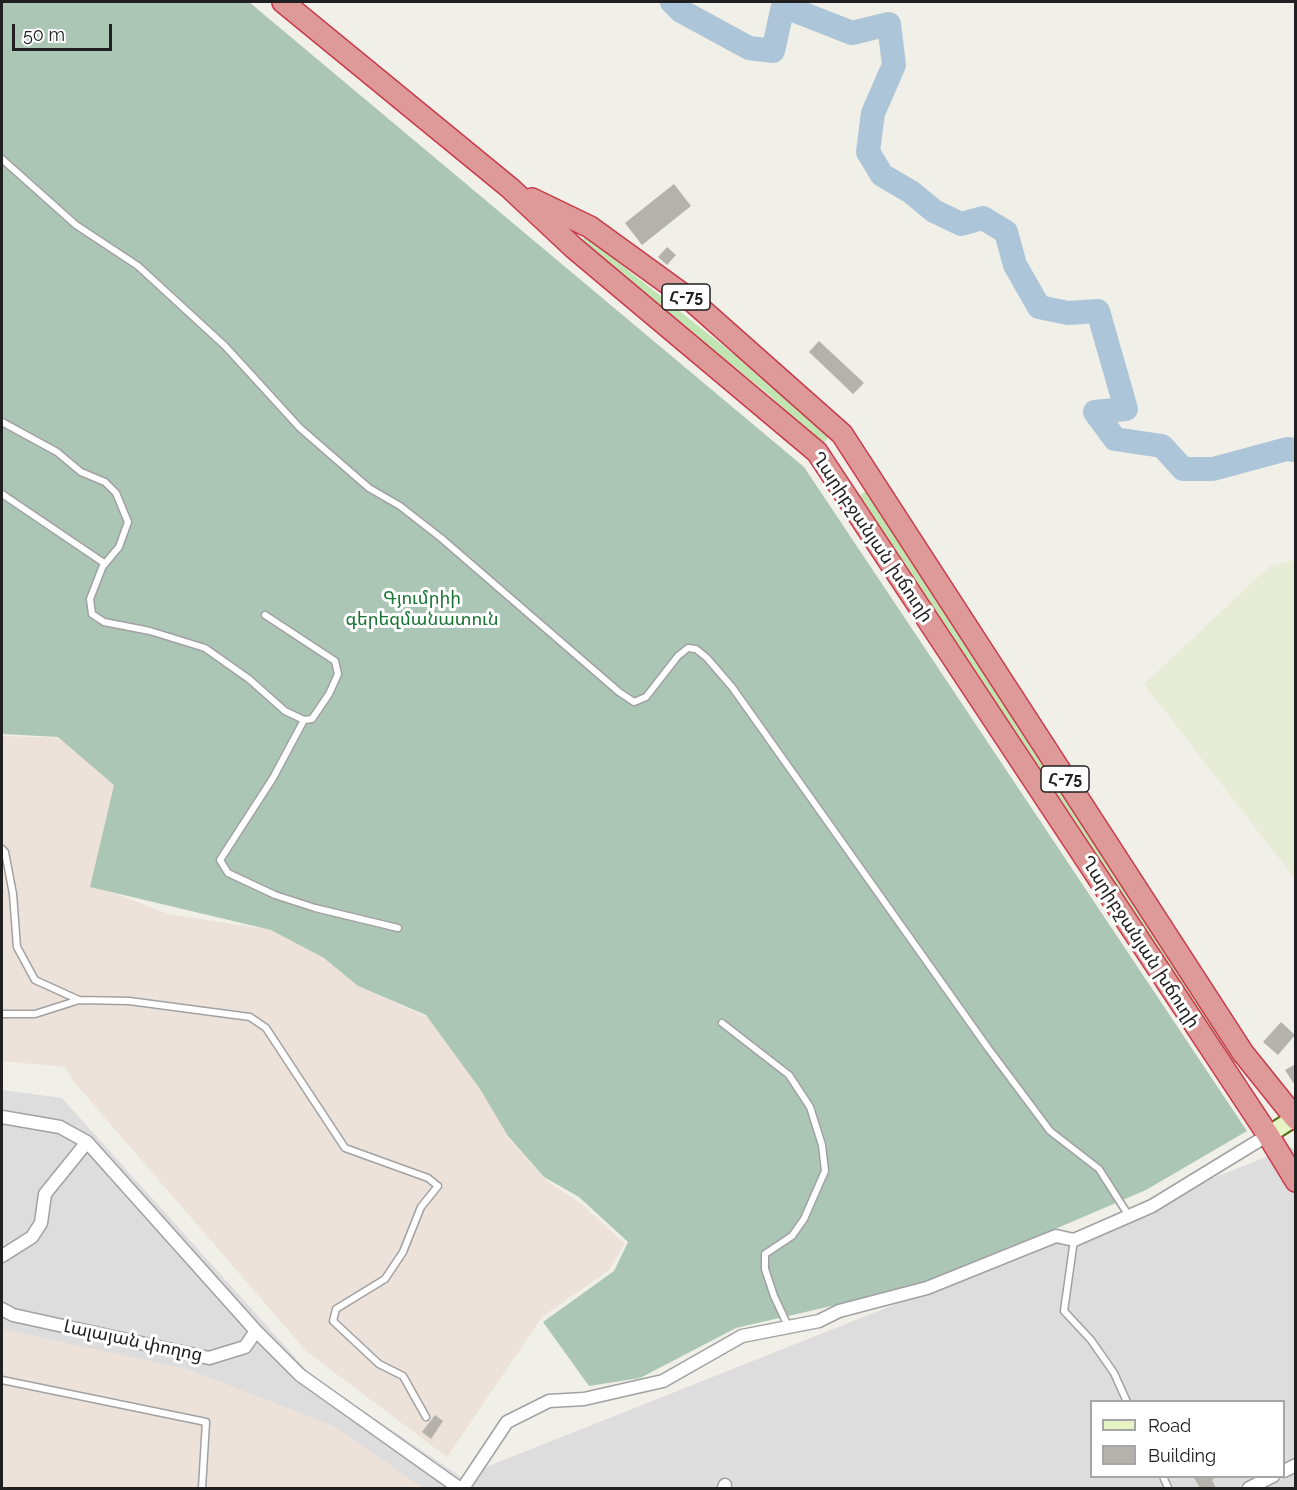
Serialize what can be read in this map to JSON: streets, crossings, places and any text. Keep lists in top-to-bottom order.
{
  "streets": {
    "highway": ["Հ-75", "Ղարիբջանյան խճուղի"],
    "street": ["Լալայան փողոց"]
  },
  "crossings": [
    ["Հ-75", "Ղարիբջանյան խճուղի"]
  ],
  "parks": ["Գյումրիի գերեզմանատուն"],
  "legend": ["Road", "Building"],
  "scale_bar": "50 m"
}
